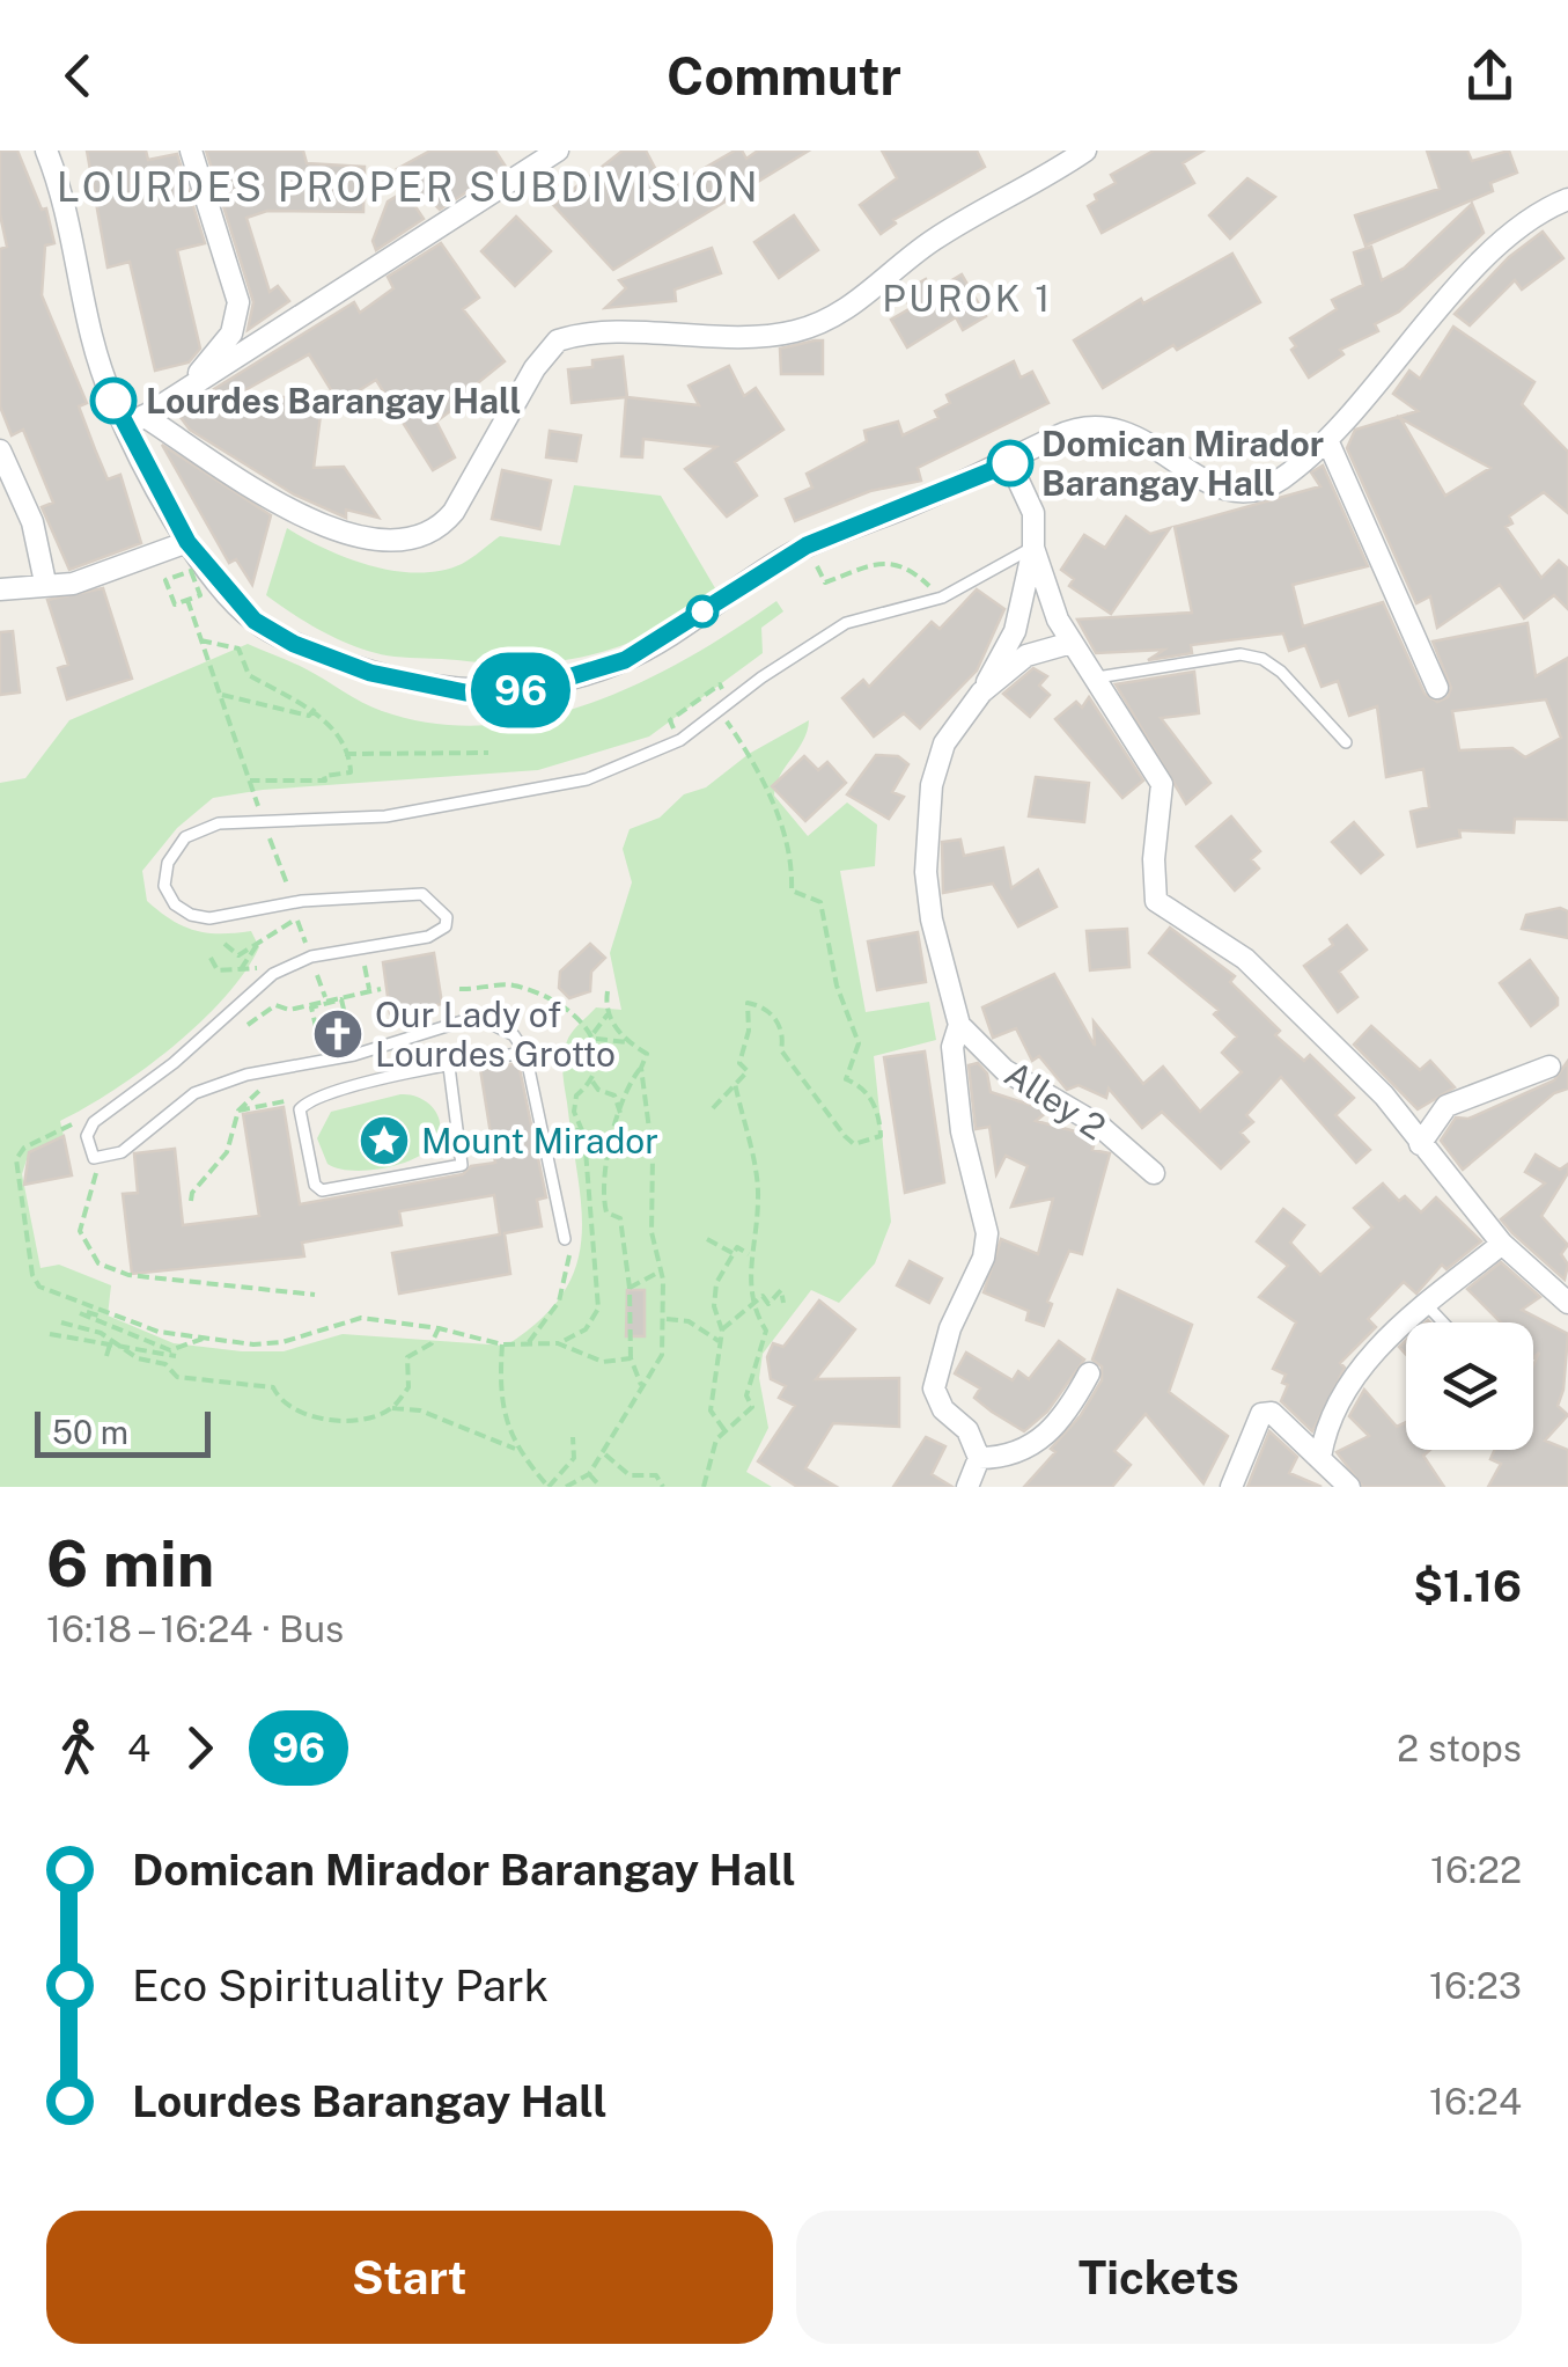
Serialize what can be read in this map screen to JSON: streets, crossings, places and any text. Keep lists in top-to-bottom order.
{
  "streets": {
    "street": ["Alley 2"]
  },
  "districts": ["LOURDES PROPER SUBDIVISION", "PUROK 1"],
  "places": {
    "other": ["Lourdes Barangay Hall", "Domican Mirador Barangay Hall"],
    "church": ["Our Lady of Lourdes Grotto"],
    "place": ["Mount Mirador"]
  },
  "lines": ["bus line 96"],
  "scale_bar": "50 m",
  "page": {
    "header": "Commutr",
    "on_map": "96",
    "scale": "50 m",
    "heading": ["6 min", "16:18 – 16:24 · Bus", "$1.16"],
    "legs": ["4", "96", "2 stops"],
    "list": [
      {
        "name": "Domican Mirador Barangay Hall",
        "value": "16:22"
      },
      {
        "name": "Eco Spirituality Park",
        "value": "16:23"
      },
      {
        "name": "Lourdes Barangay Hall",
        "value": "16:24"
      }
    ],
    "buttons": ["Start", "Tickets"]
  }
}
